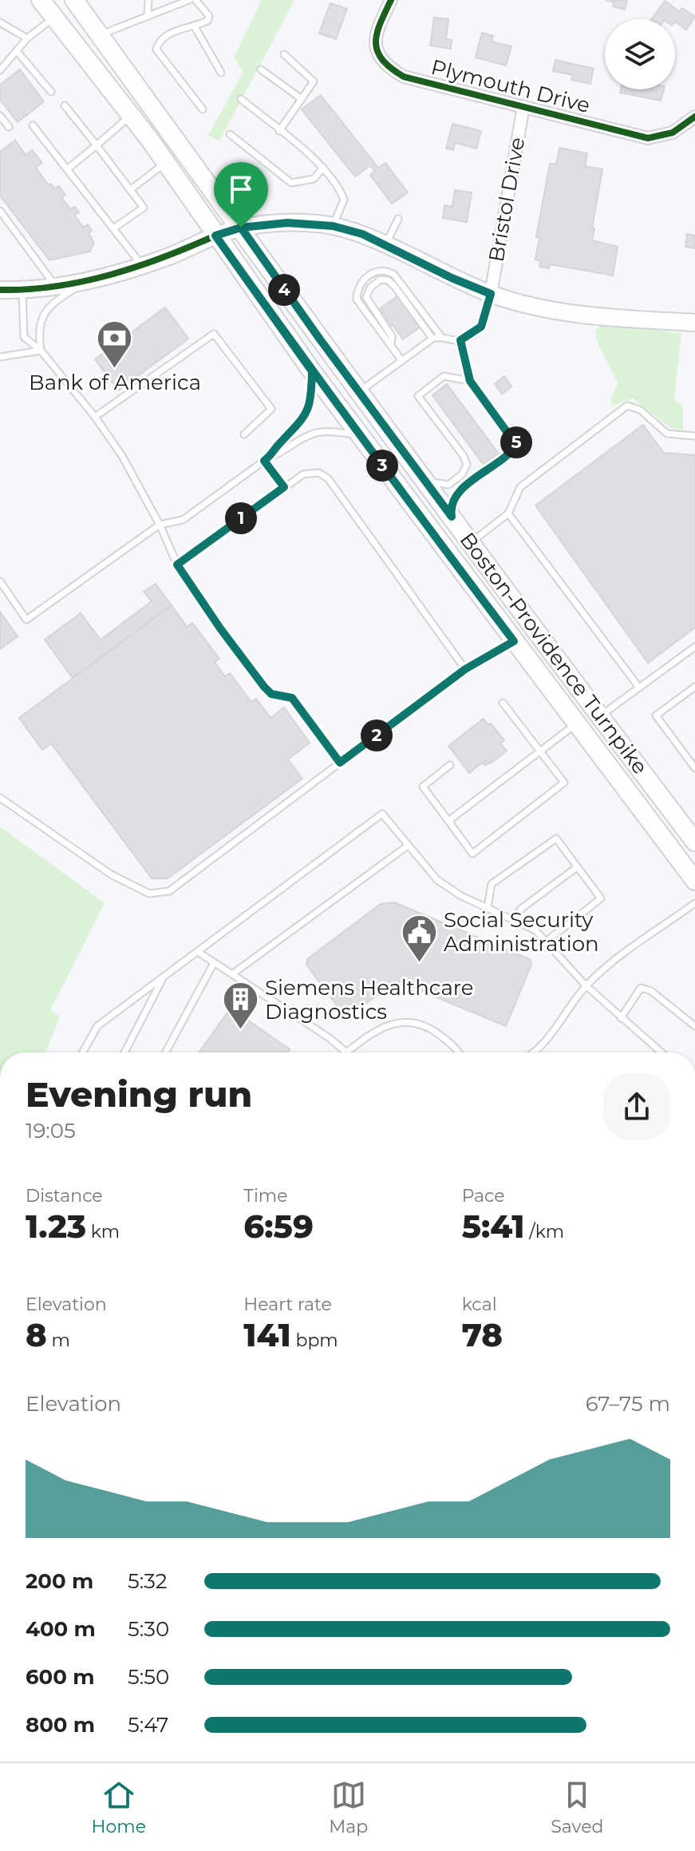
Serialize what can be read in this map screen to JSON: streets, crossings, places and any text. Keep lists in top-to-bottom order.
{
  "streets": {
    "main road": ["Boston-Providence Turnpike"],
    "street": ["Plymouth Drive", "Bristol Drive"]
  },
  "crossings": [
    ["Plymouth Drive", "Bristol Drive"]
  ],
  "places": {
    "bank": ["Bank of America"],
    "public building": ["Social Security Administration"],
    "building": ["Siemens Healthcare Diagnostics"]
  },
  "page": {
    "pins": [
      "4",
      "5",
      "3",
      "1",
      "2"
    ],
    "heading": ["Evening run", "19:05"],
    "stats": [
      ["Distance", "1.23 km"],
      ["Time", "6:59"],
      ["Pace", "5:41 /km"],
      ["Elevation", "8 m"],
      ["Heart rate", "141 bpm"],
      ["kcal", "78"]
    ],
    "chart": ["Elevation", "67–75 m"],
    "list": [
      {
        "name": "200 m",
        "note": "5:32"
      },
      {
        "name": "400 m",
        "note": "5:30"
      },
      {
        "name": "600 m",
        "note": "5:50"
      },
      {
        "name": "800 m",
        "note": "5:47"
      }
    ],
    "tabs": ["Home", "Map", "Saved"]
  }
}
